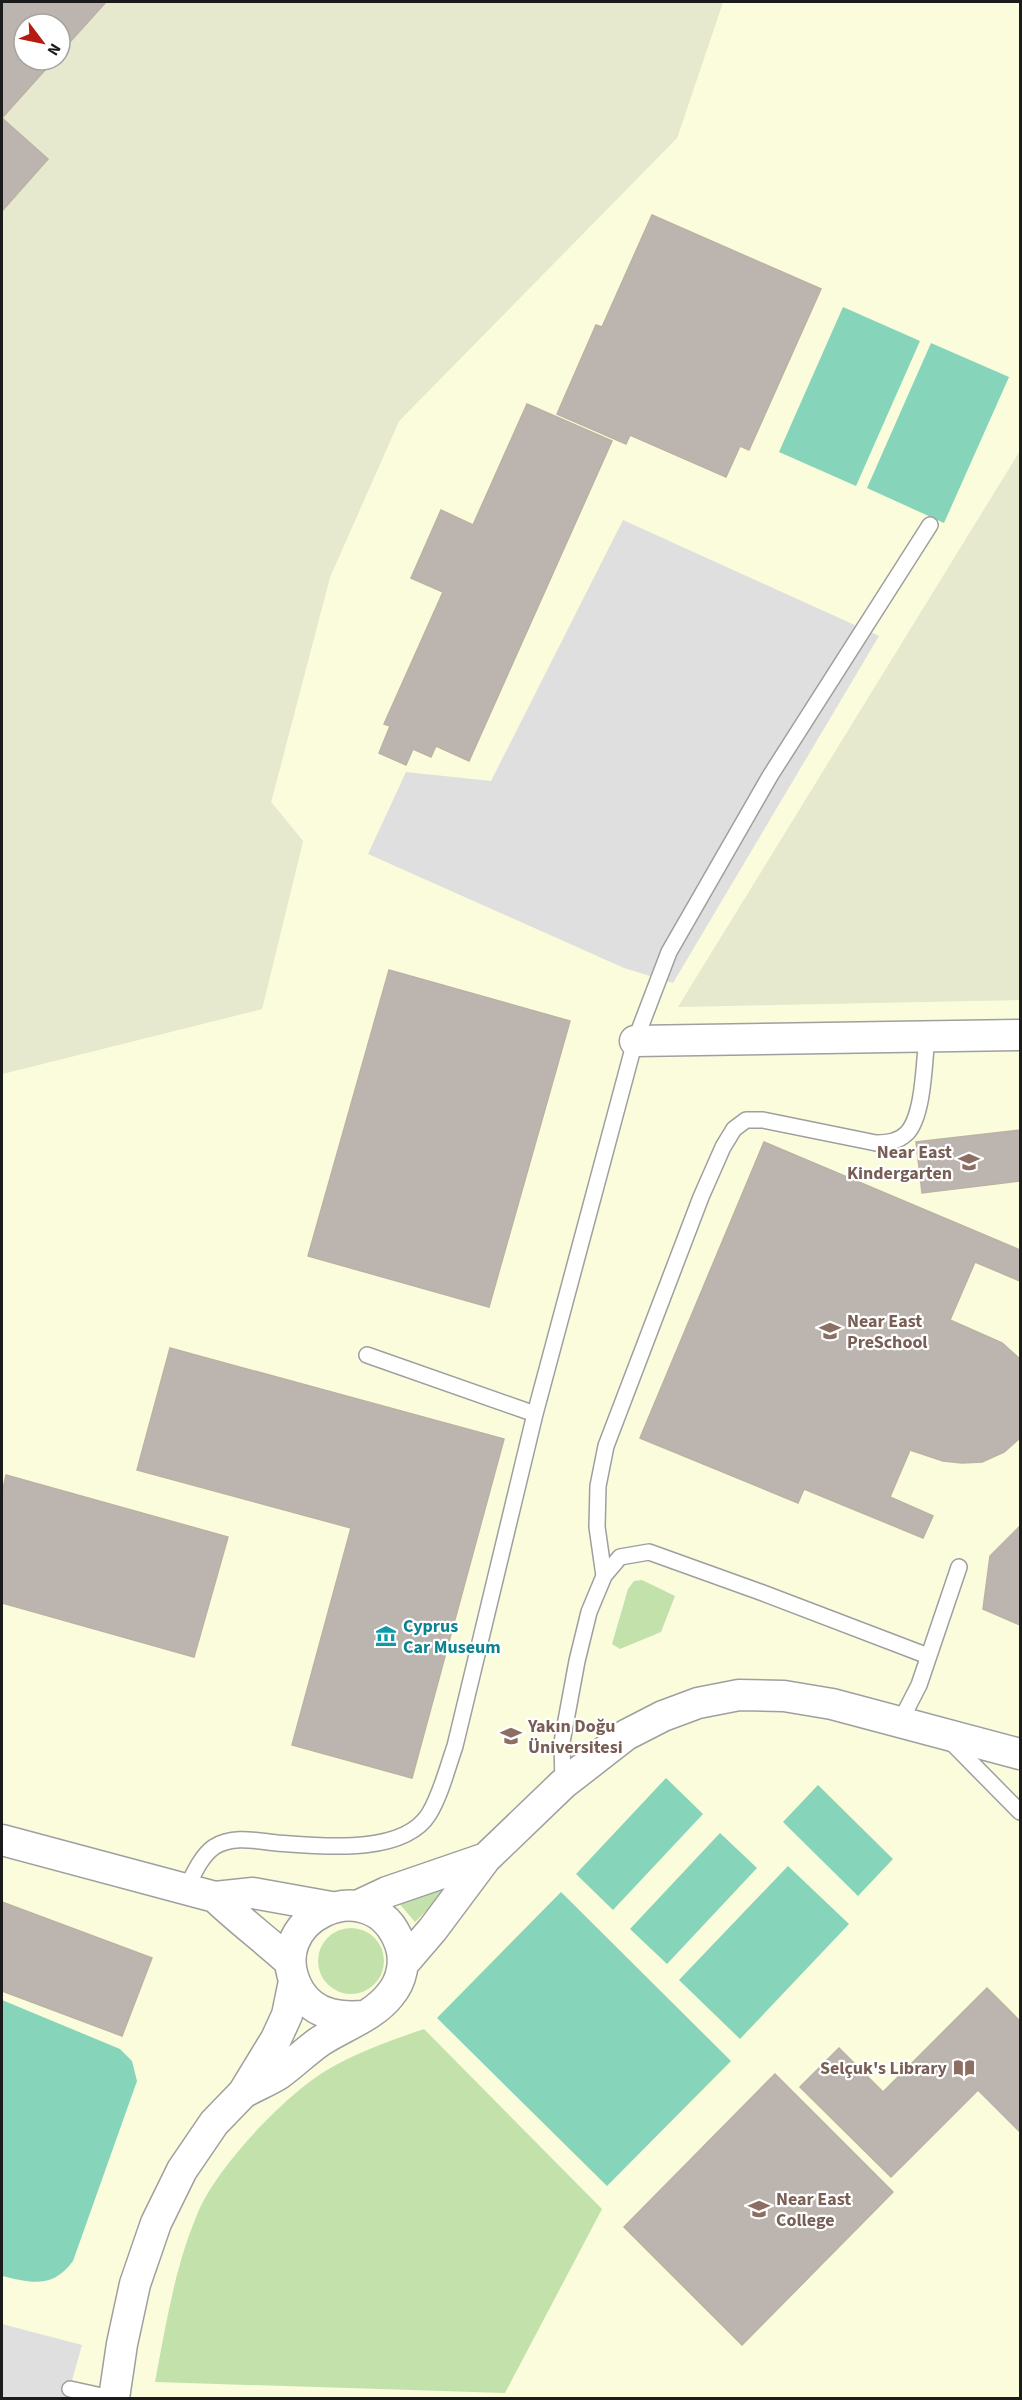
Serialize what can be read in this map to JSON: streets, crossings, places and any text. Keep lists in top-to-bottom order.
{
  "places": {
    "school or university": [
      "Near East Kindergarten",
      "Near East PreSchool",
      "Yakın Doğu Üniversitesi",
      "Near East College"
    ],
    "museum": ["Cyprus Car Museum"],
    "library": ["Selçuk's Library"]
  },
  "north": "bottom right"
}
